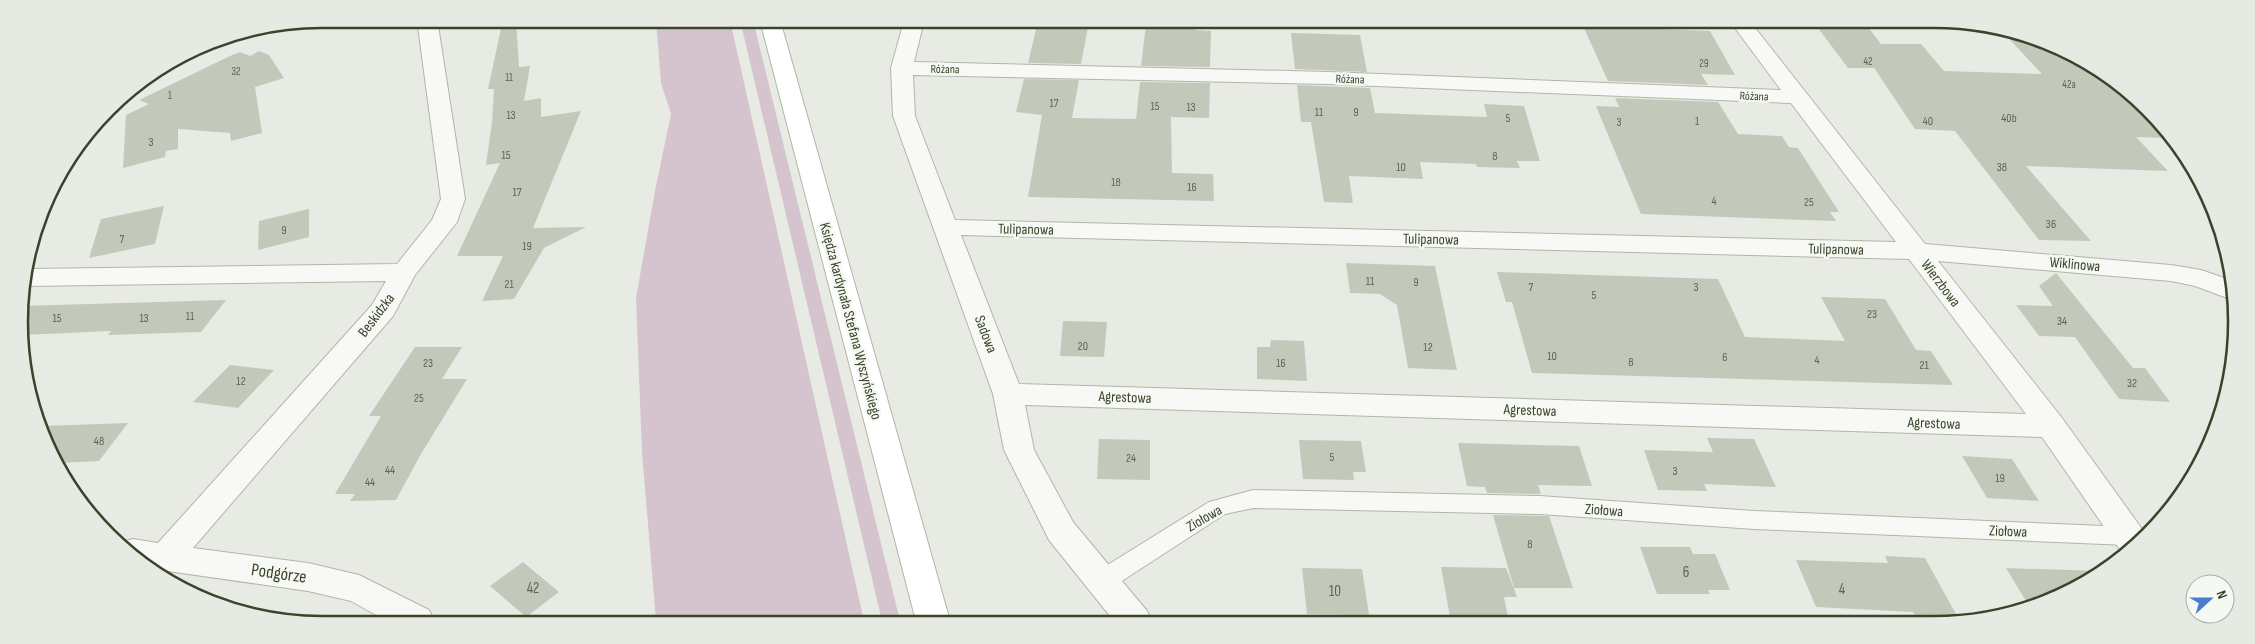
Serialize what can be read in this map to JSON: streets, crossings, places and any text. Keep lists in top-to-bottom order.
{
  "streets": {
    "main road": ["Księdza kardynała Stefana Wyszyńskiego"],
    "street": [
      "Różana",
      "Tulipanowa",
      "Wiklinowa",
      "Wierzbowa",
      "Beskidzka",
      "Sadowa",
      "Agrestowa",
      "Podgórze"
    ],
    "lane": ["Ziołowa"]
  },
  "crossings": [
    ["Różana", "Wierzbowa"],
    ["Różana", "Sadowa"],
    ["Tulipanowa", "Wiklinowa"],
    ["Tulipanowa", "Wierzbowa"],
    ["Tulipanowa", "Sadowa"],
    ["Wiklinowa", "Wierzbowa"],
    ["Wierzbowa", "Agrestowa"],
    ["Beskidzka", "Podgórze"],
    ["Sadowa", "Agrestowa"],
    ["Sadowa", "Ziołowa"]
  ],
  "house_numbers": [
    "42",
    "29",
    "32",
    "11",
    "42a",
    "1",
    "17",
    "15",
    "13",
    "11",
    "9",
    "13",
    "5",
    "40b",
    "1",
    "40",
    "3",
    "3",
    "15",
    "8",
    "10",
    "38",
    "18",
    "16",
    "17",
    "4",
    "25",
    "36",
    "9",
    "7",
    "19",
    "11",
    "9",
    "21",
    "7",
    "3",
    "5",
    "23",
    "11",
    "15",
    "13",
    "34",
    "20",
    "12",
    "10",
    "6",
    "4",
    "8",
    "23",
    "16",
    "21",
    "12",
    "32",
    "25",
    "48",
    "5",
    "24",
    "44",
    "3",
    "19",
    "44",
    "8",
    "6",
    "42",
    "4",
    "10"
  ],
  "north": "right"
}
